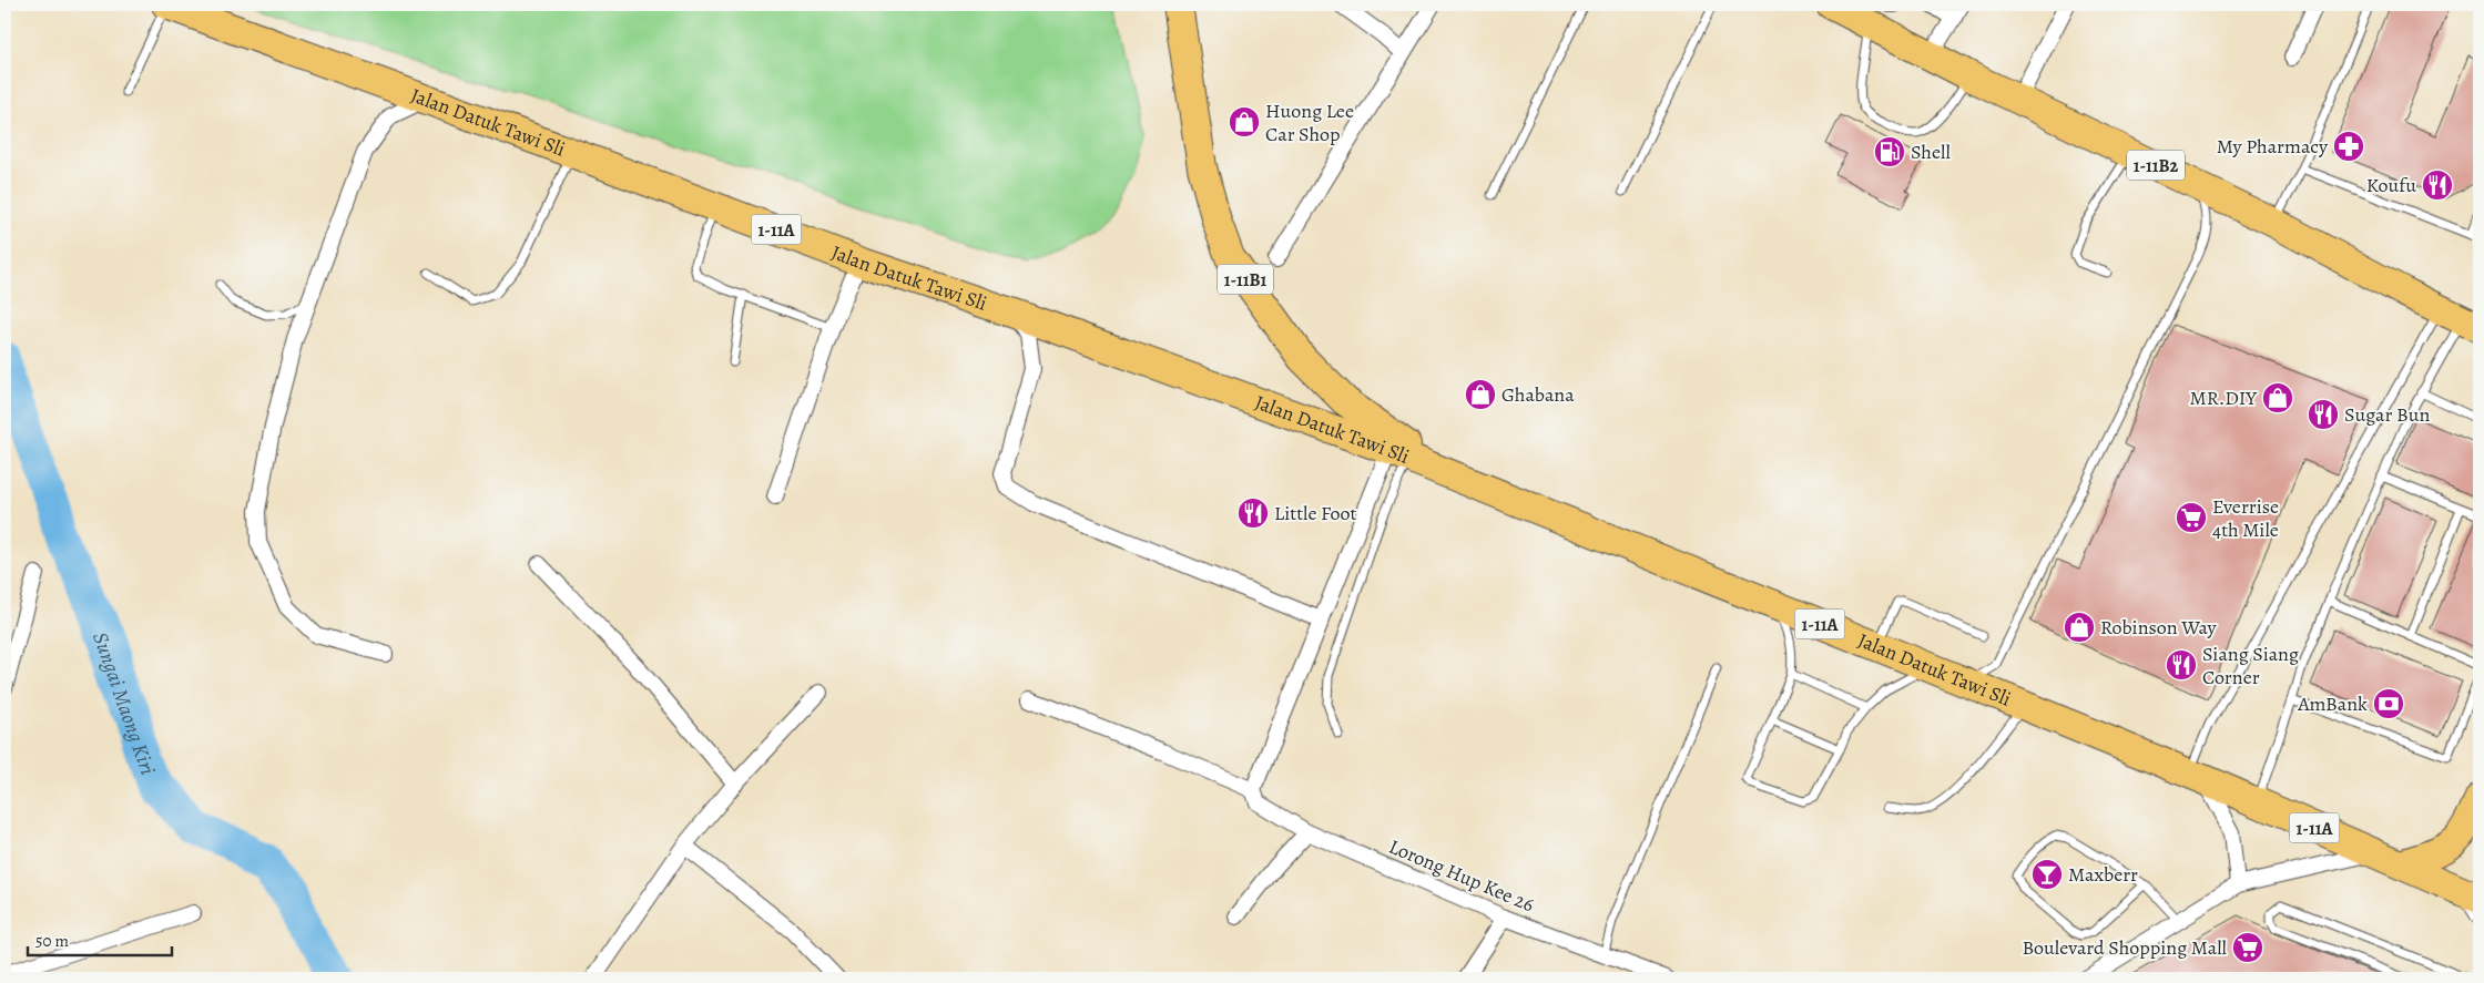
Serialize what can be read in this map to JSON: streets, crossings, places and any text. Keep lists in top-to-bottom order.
{
  "streets": {
    "highway": [
      "Jalan Datuk Tawi Sli",
      "1-11B2",
      "1-11A",
      "1-11B1"
    ],
    "street": ["Lorong Hup Kee 26"]
  },
  "crossings": [
    ["Jalan Datuk Tawi Sli", "1-11B1"]
  ],
  "water": ["Sungai Maong Kiri"],
  "places": {
    "shop": [
      "Huong Lee Car Shop",
      "Ghabana",
      "MR.DIY",
      "Robinson Way"
    ],
    "pharmacy": ["My Pharmacy"],
    "fuel station": ["Shell"],
    "restaurant": [
      "Koufu",
      "Sugar Bun",
      "Little Foot",
      "Siang Siang Corner"
    ],
    "supermarket": ["Everrise 4th Mile", "Boulevard Shopping Mall"],
    "bank": ["AmBank"],
    "bar": ["Maxberr"]
  },
  "scale_bar": "50 m"
}
